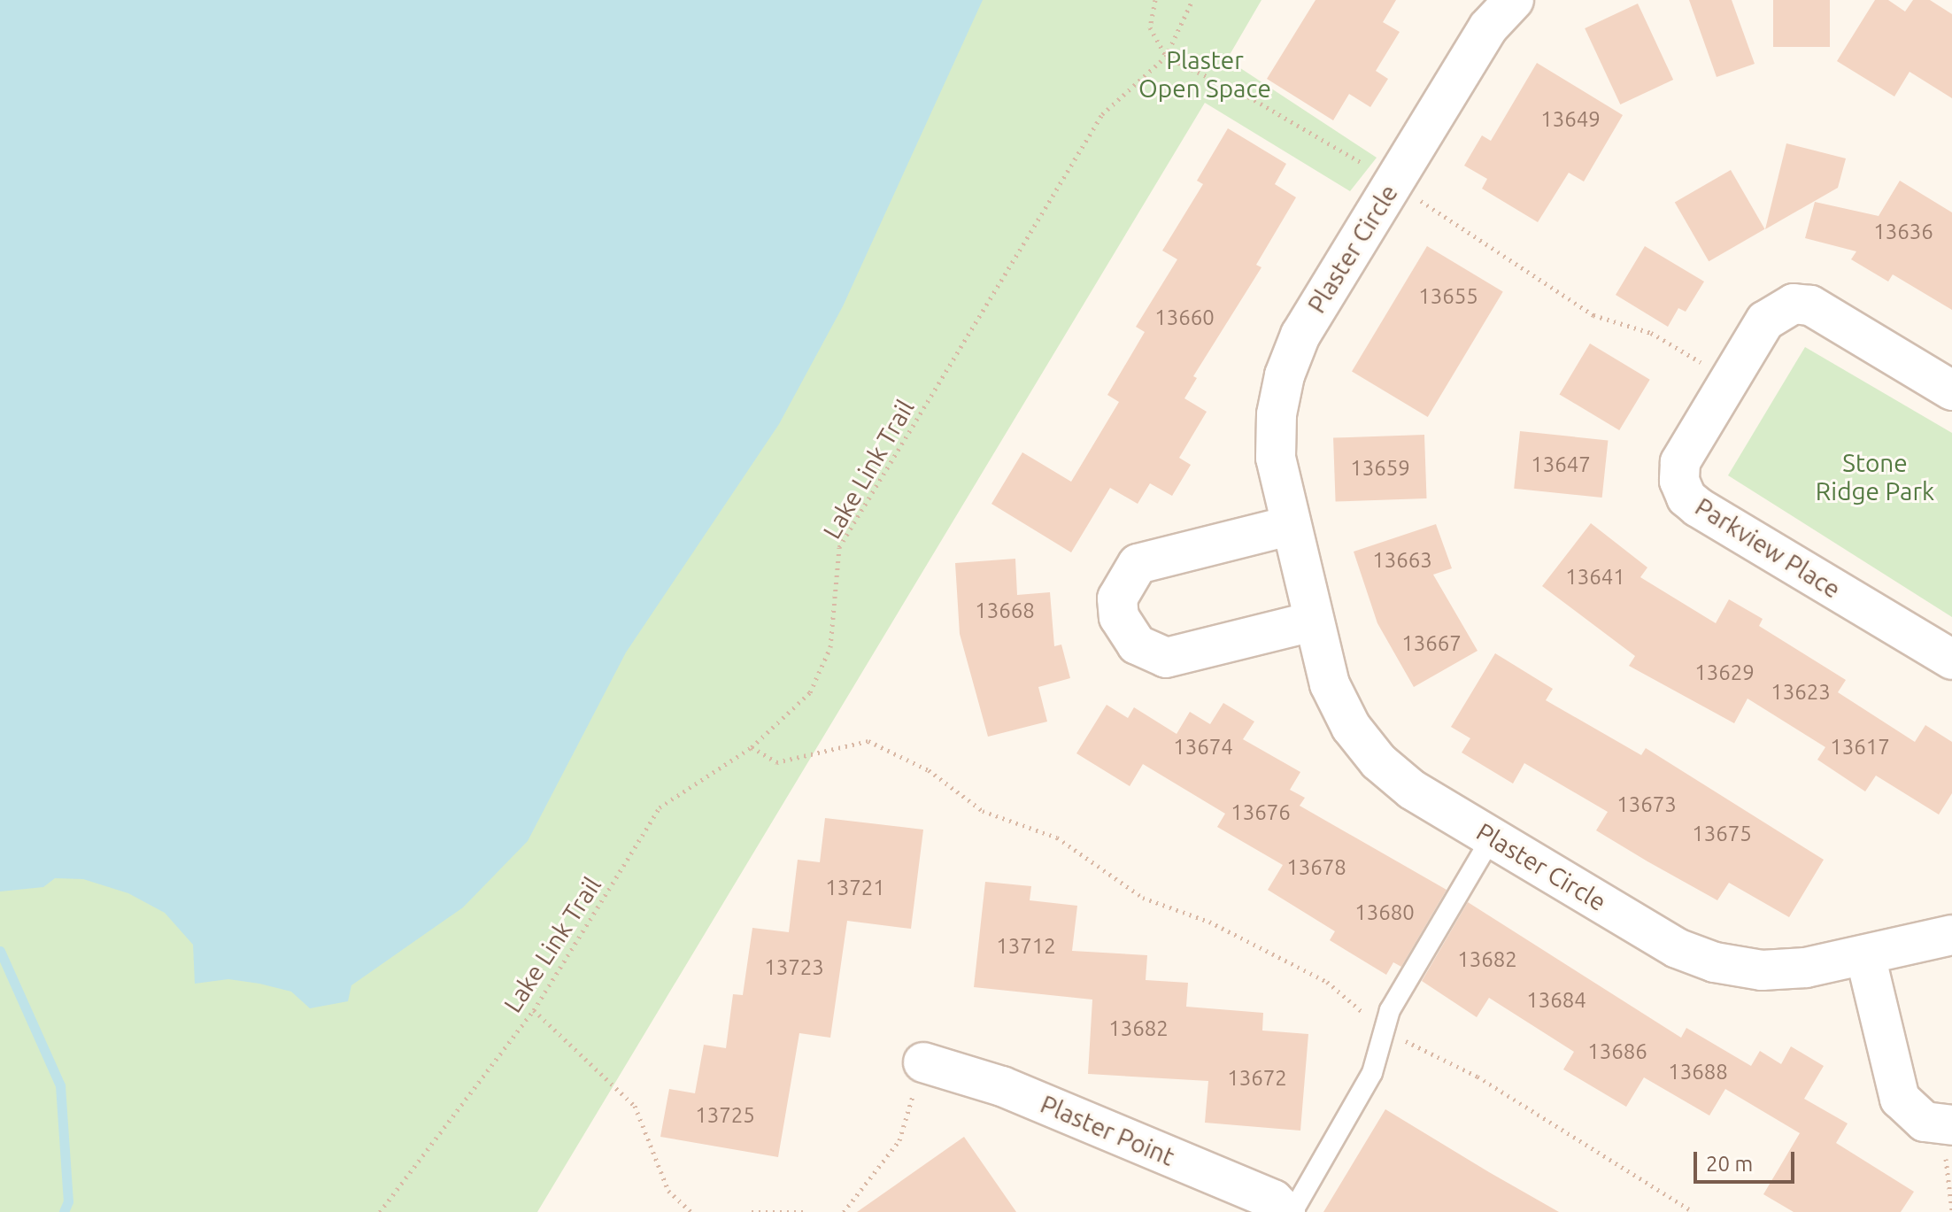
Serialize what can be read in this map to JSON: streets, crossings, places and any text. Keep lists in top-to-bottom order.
{
  "streets": {
    "street": ["Plaster Circle", "Parkview Place", "Plaster Point"],
    "path": ["Lake Link Trail"]
  },
  "parks": ["Plaster Open Space", "Stone Ridge Park"],
  "house_numbers": [
    "13649",
    "13636",
    "13655",
    "13660",
    "13647",
    "13659",
    "13663",
    "13641",
    "13668",
    "13667",
    "13629",
    "13623",
    "13674",
    "13617",
    "13673",
    "13676",
    "13675",
    "13678",
    "13721",
    "13680",
    "13712",
    "13682",
    "13723",
    "13684",
    "13682",
    "13686",
    "13688",
    "13672",
    "13725"
  ],
  "scale_bar": "20 m"
}
